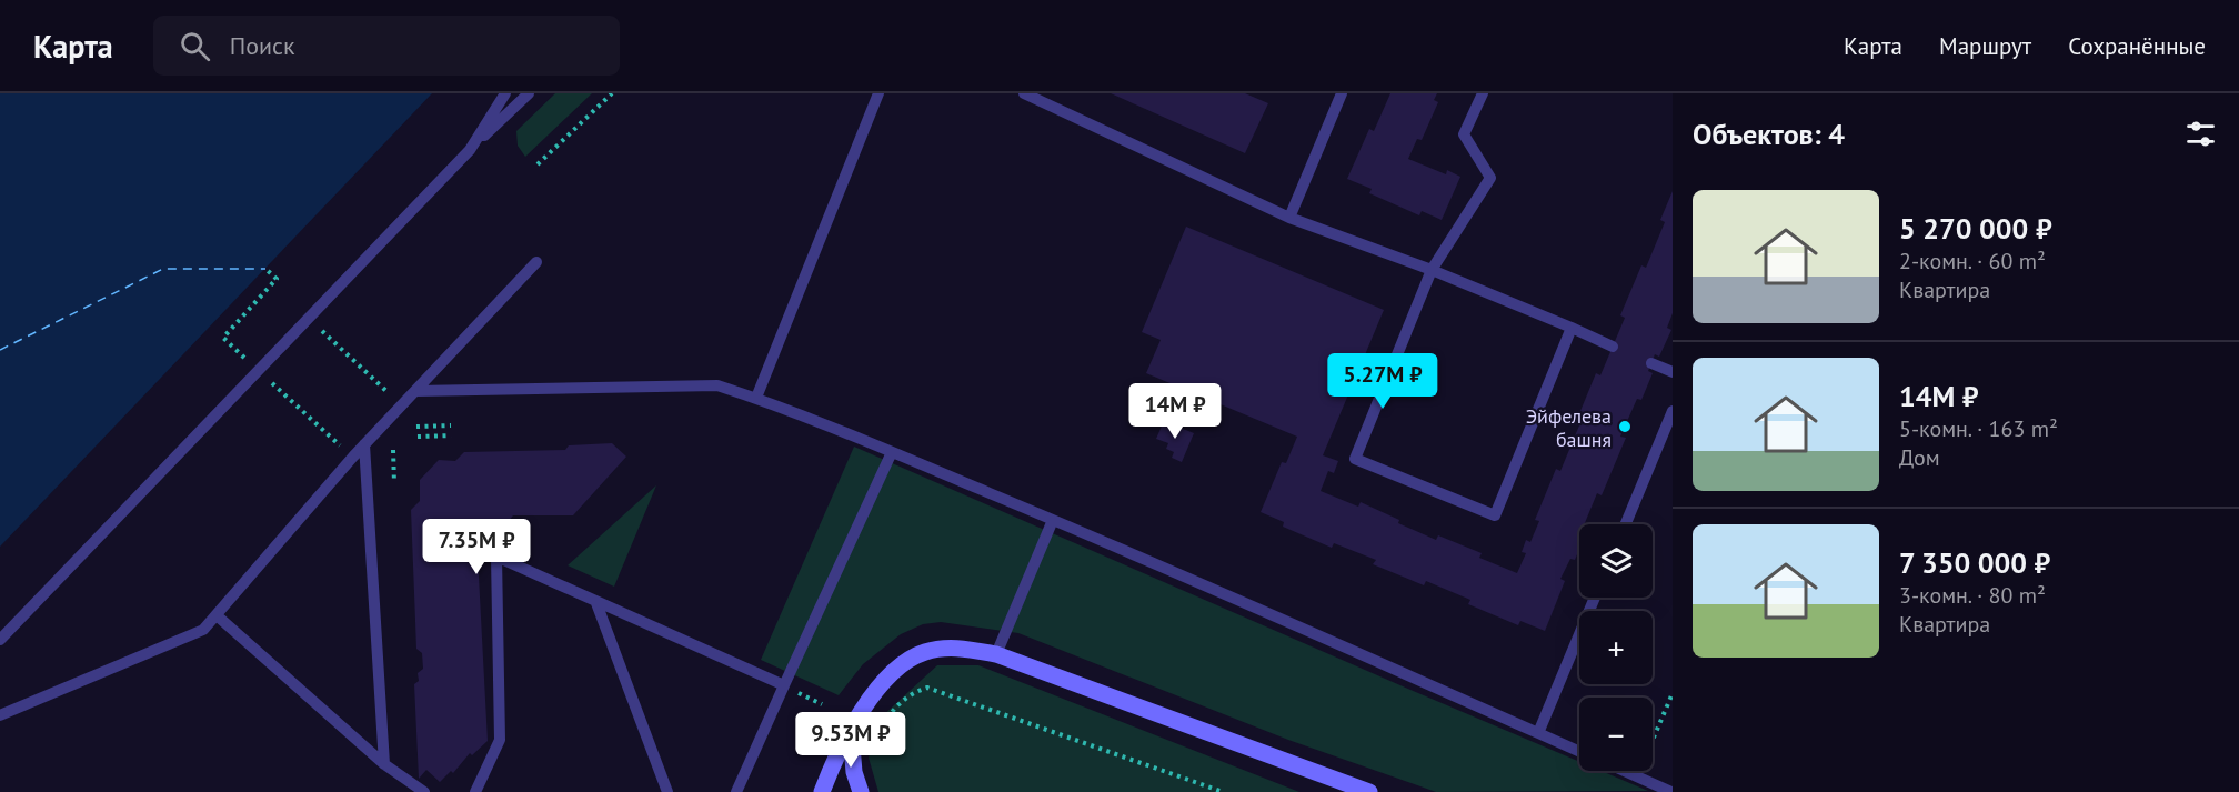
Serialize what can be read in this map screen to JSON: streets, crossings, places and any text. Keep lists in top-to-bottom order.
{
  "places": ["Эйфелева башня"],
  "page": {
    "header": "Карта",
    "search": "Поиск",
    "nav": ["Карта", "Маршрут", "Сохранённые"],
    "heading": "Объектов: 4",
    "list": [
      {
        "name": "5 270 000 ₽",
        "note": "2-комн. · 60 m² · Квартира"
      },
      {
        "name": "14M ₽",
        "note": "5-комн. · 163 m² · Дом"
      },
      {
        "name": "7 350 000 ₽",
        "note": "3-комн. · 80 m² · Квартира"
      }
    ],
    "price": [
      "5.27M ₽",
      "14M ₽",
      "7.35M ₽",
      "9.53M ₽"
    ],
    "map_buttons": ["+", "−"]
  }
}
